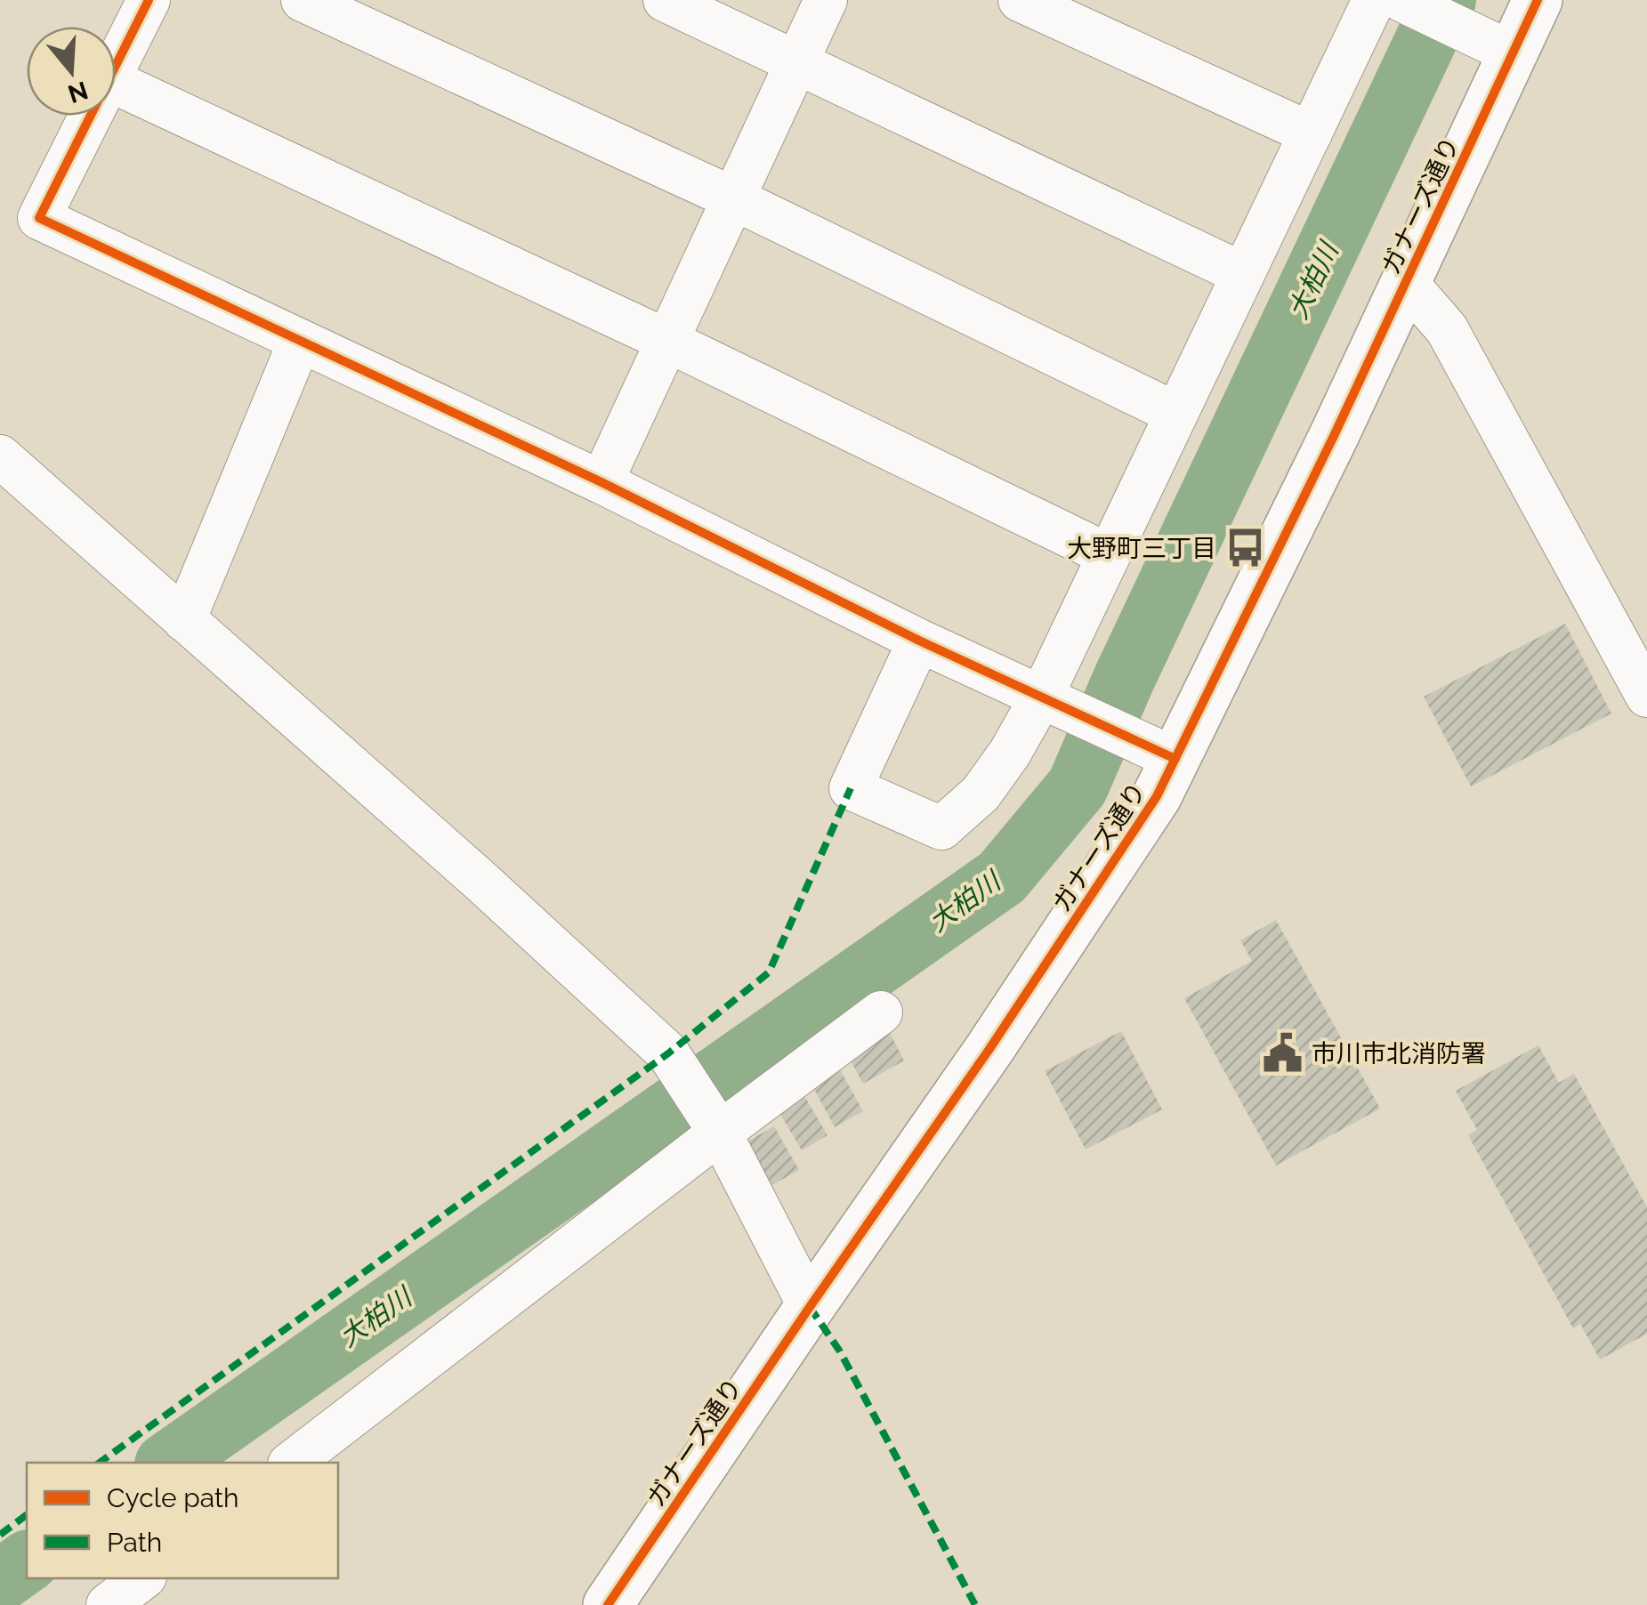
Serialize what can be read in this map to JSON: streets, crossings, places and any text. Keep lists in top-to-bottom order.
{
  "streets": {
    "street": ["ガナーズ通り"]
  },
  "water": ["大柏川"],
  "places": {
    "bus stop": ["大野町三丁目"],
    "public building": ["市川市北消防署"]
  },
  "legend": ["Cycle path", "Path"],
  "north": "bottom"
}
